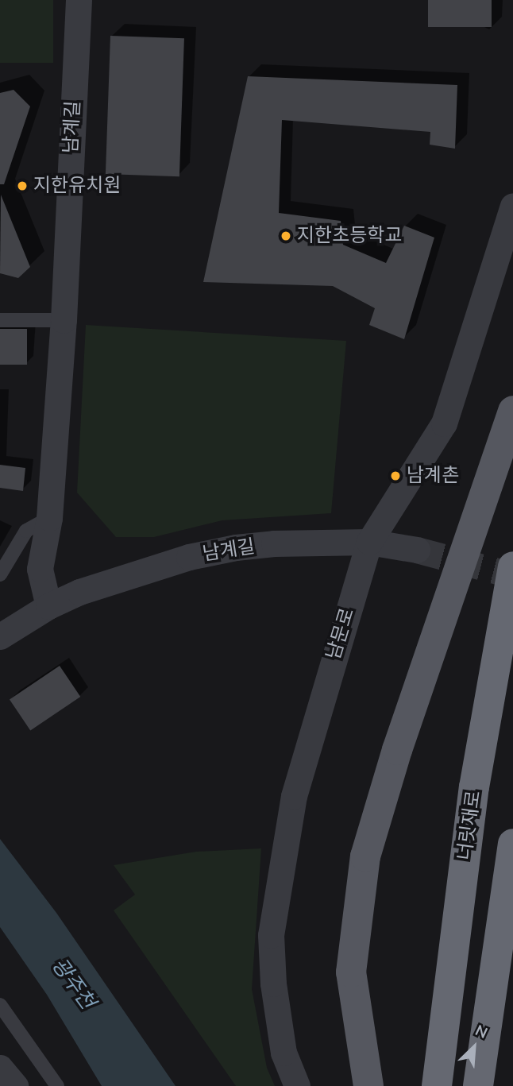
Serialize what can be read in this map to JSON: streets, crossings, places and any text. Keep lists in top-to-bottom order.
{
  "streets": {
    "highway": ["너릿재로"],
    "street": ["남계길", "남문로"]
  },
  "crossings": [
    ["남계길", "남문로"]
  ],
  "water": ["광주천"],
  "places": ["지한유치원", "지한초등학교", "남계촌"],
  "north": "top right"
}
